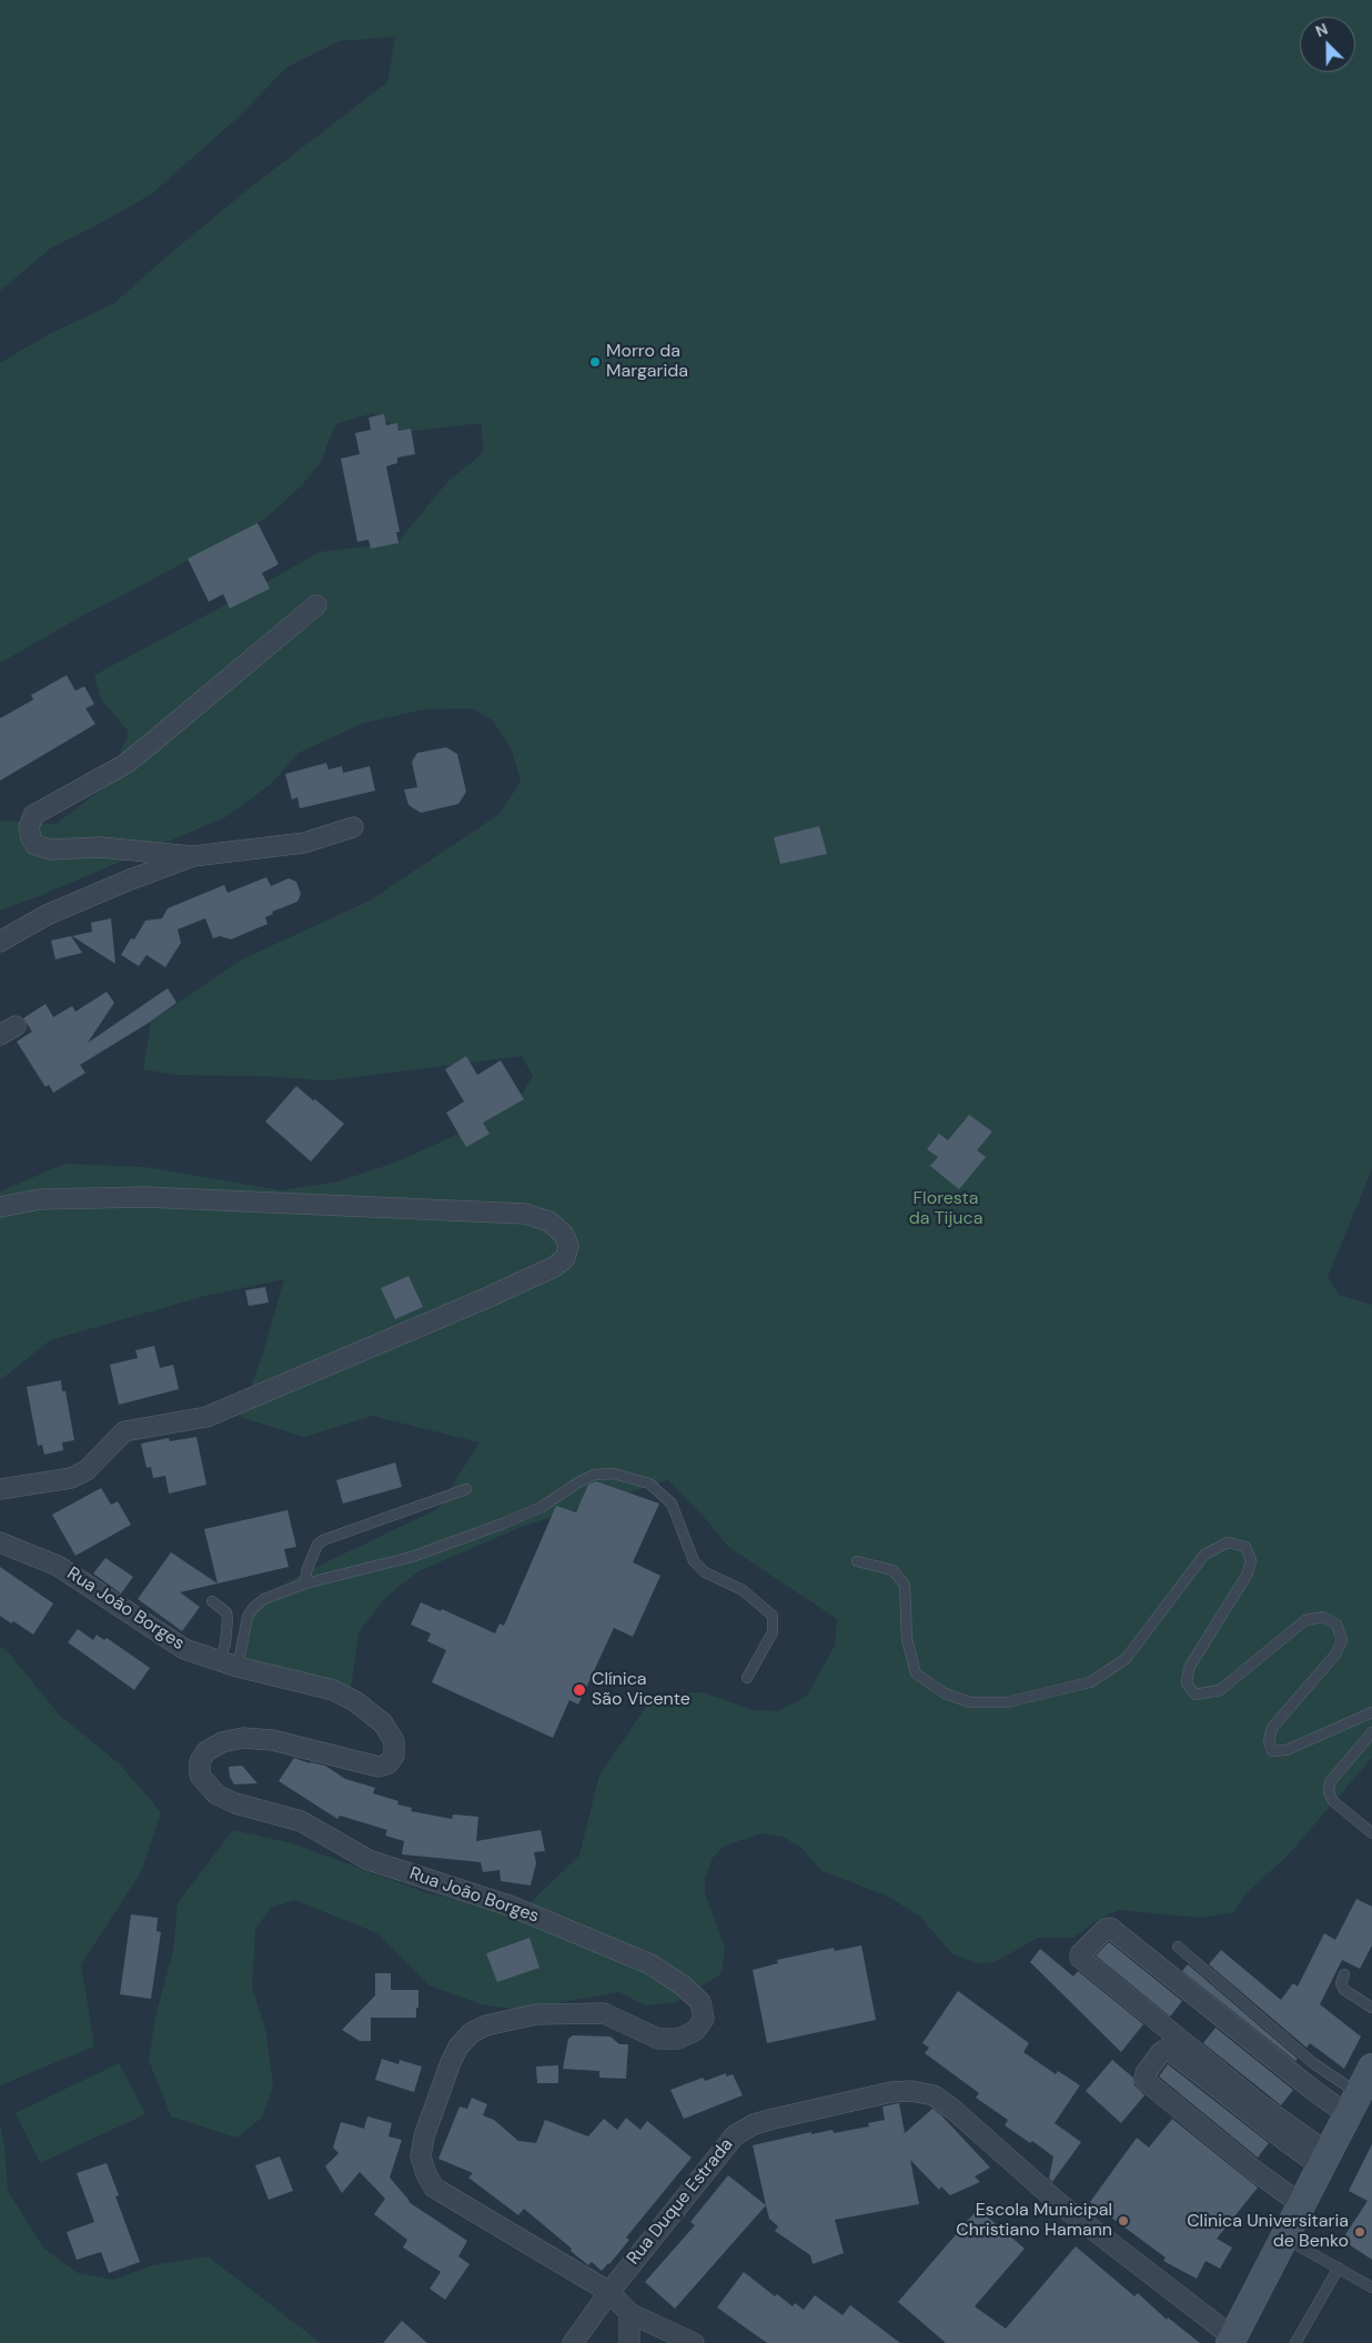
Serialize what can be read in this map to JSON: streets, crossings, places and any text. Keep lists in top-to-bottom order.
{
  "streets": {
    "street": ["Rua João Borges", "Rua Duque Estrada"]
  },
  "crossings": [
    ["Rua João Borges", "Rua Duque Estrada"]
  ],
  "parks": ["Floresta da Tijuca"],
  "places": [
    "Morro da Margarida",
    "Clínica São Vicente",
    "Escola Municipal Christiano Hamann",
    "Clinica Universitaria de Benko"
  ],
  "north": "top left"
}
